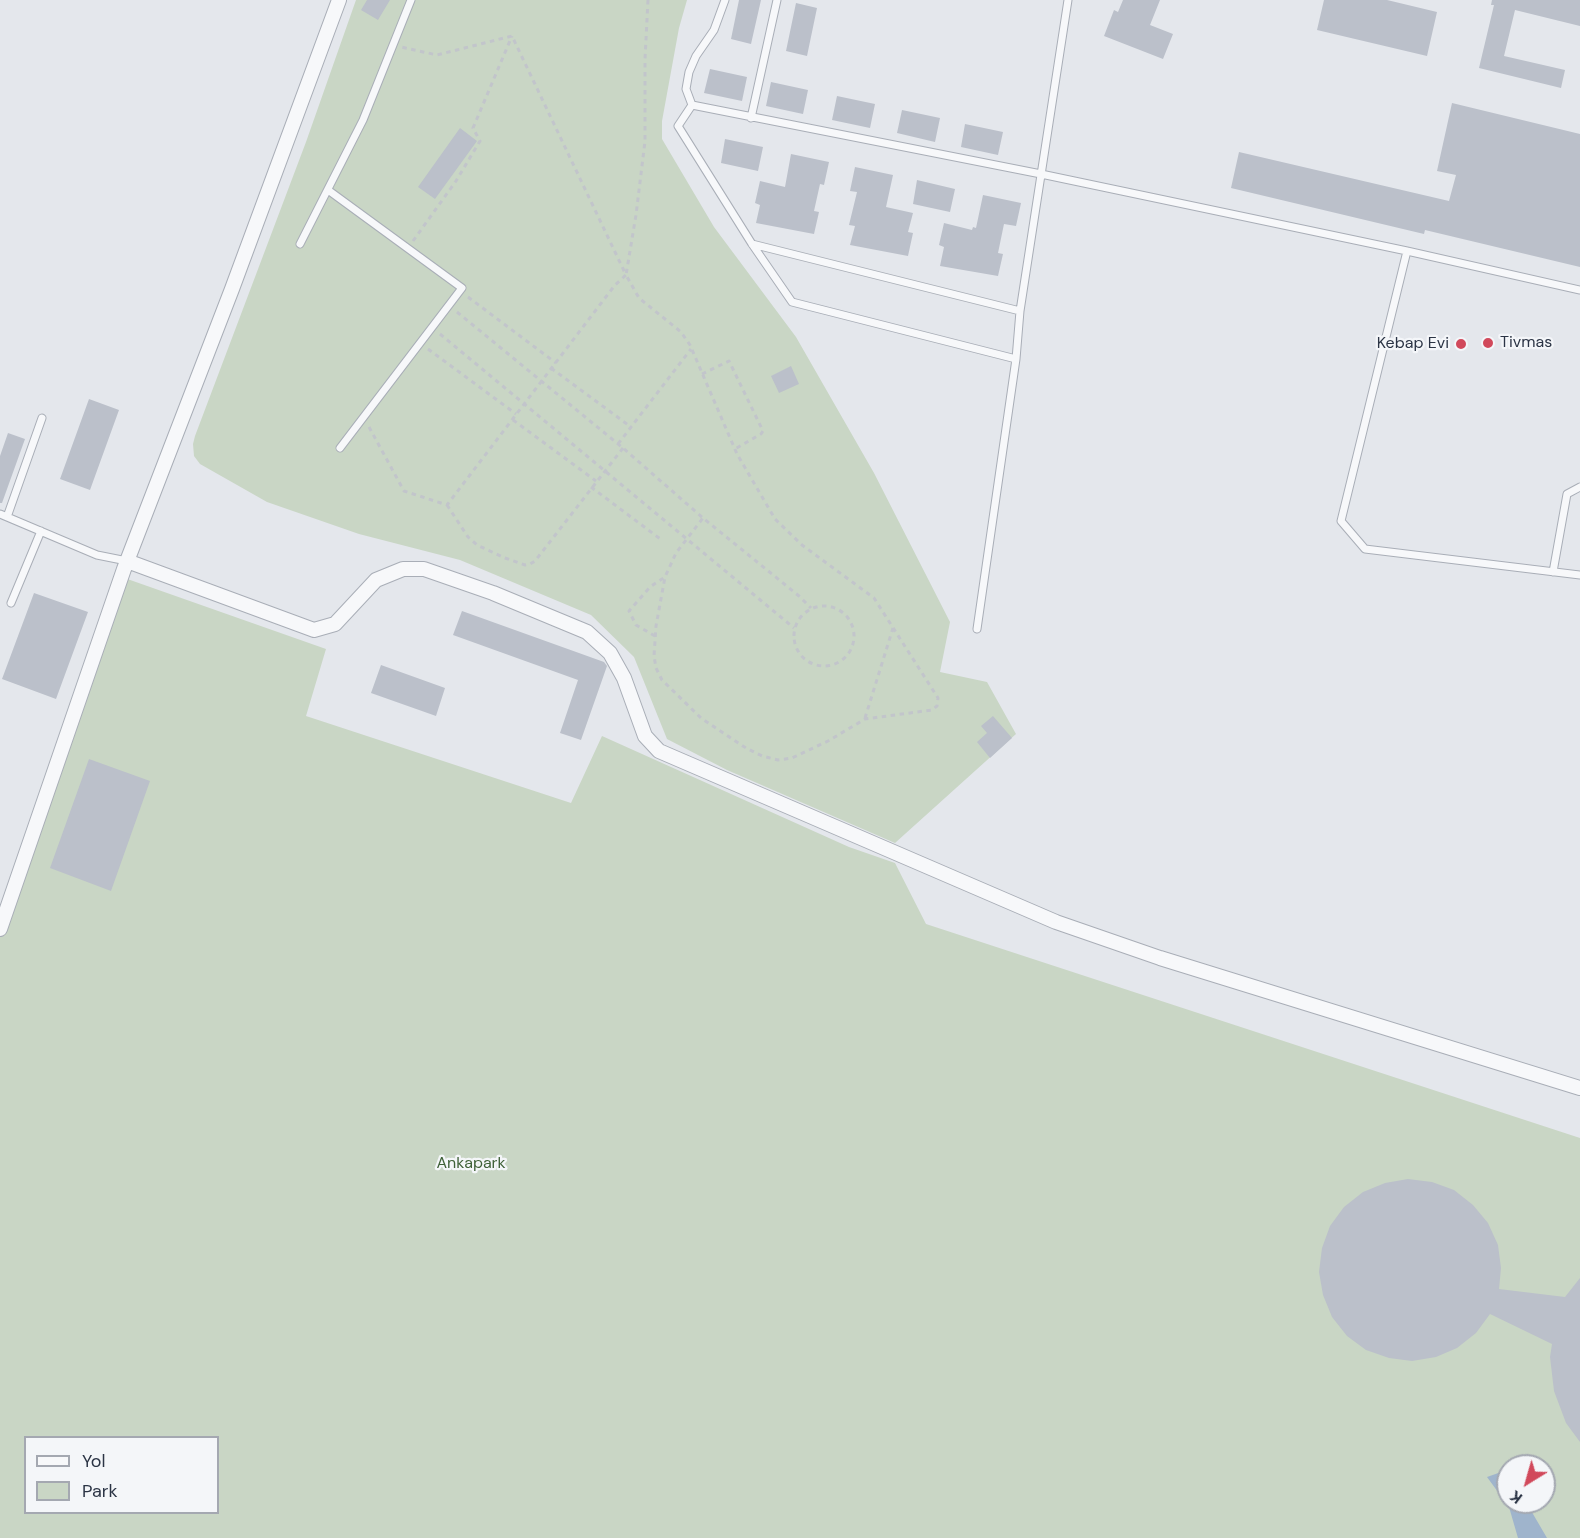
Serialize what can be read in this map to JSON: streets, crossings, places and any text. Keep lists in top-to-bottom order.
{
  "parks": ["Ankapark"],
  "places": ["Tivmas", "Kebap Evi"],
  "legend": ["Yol", "Park"],
  "north": "bottom left"
}
